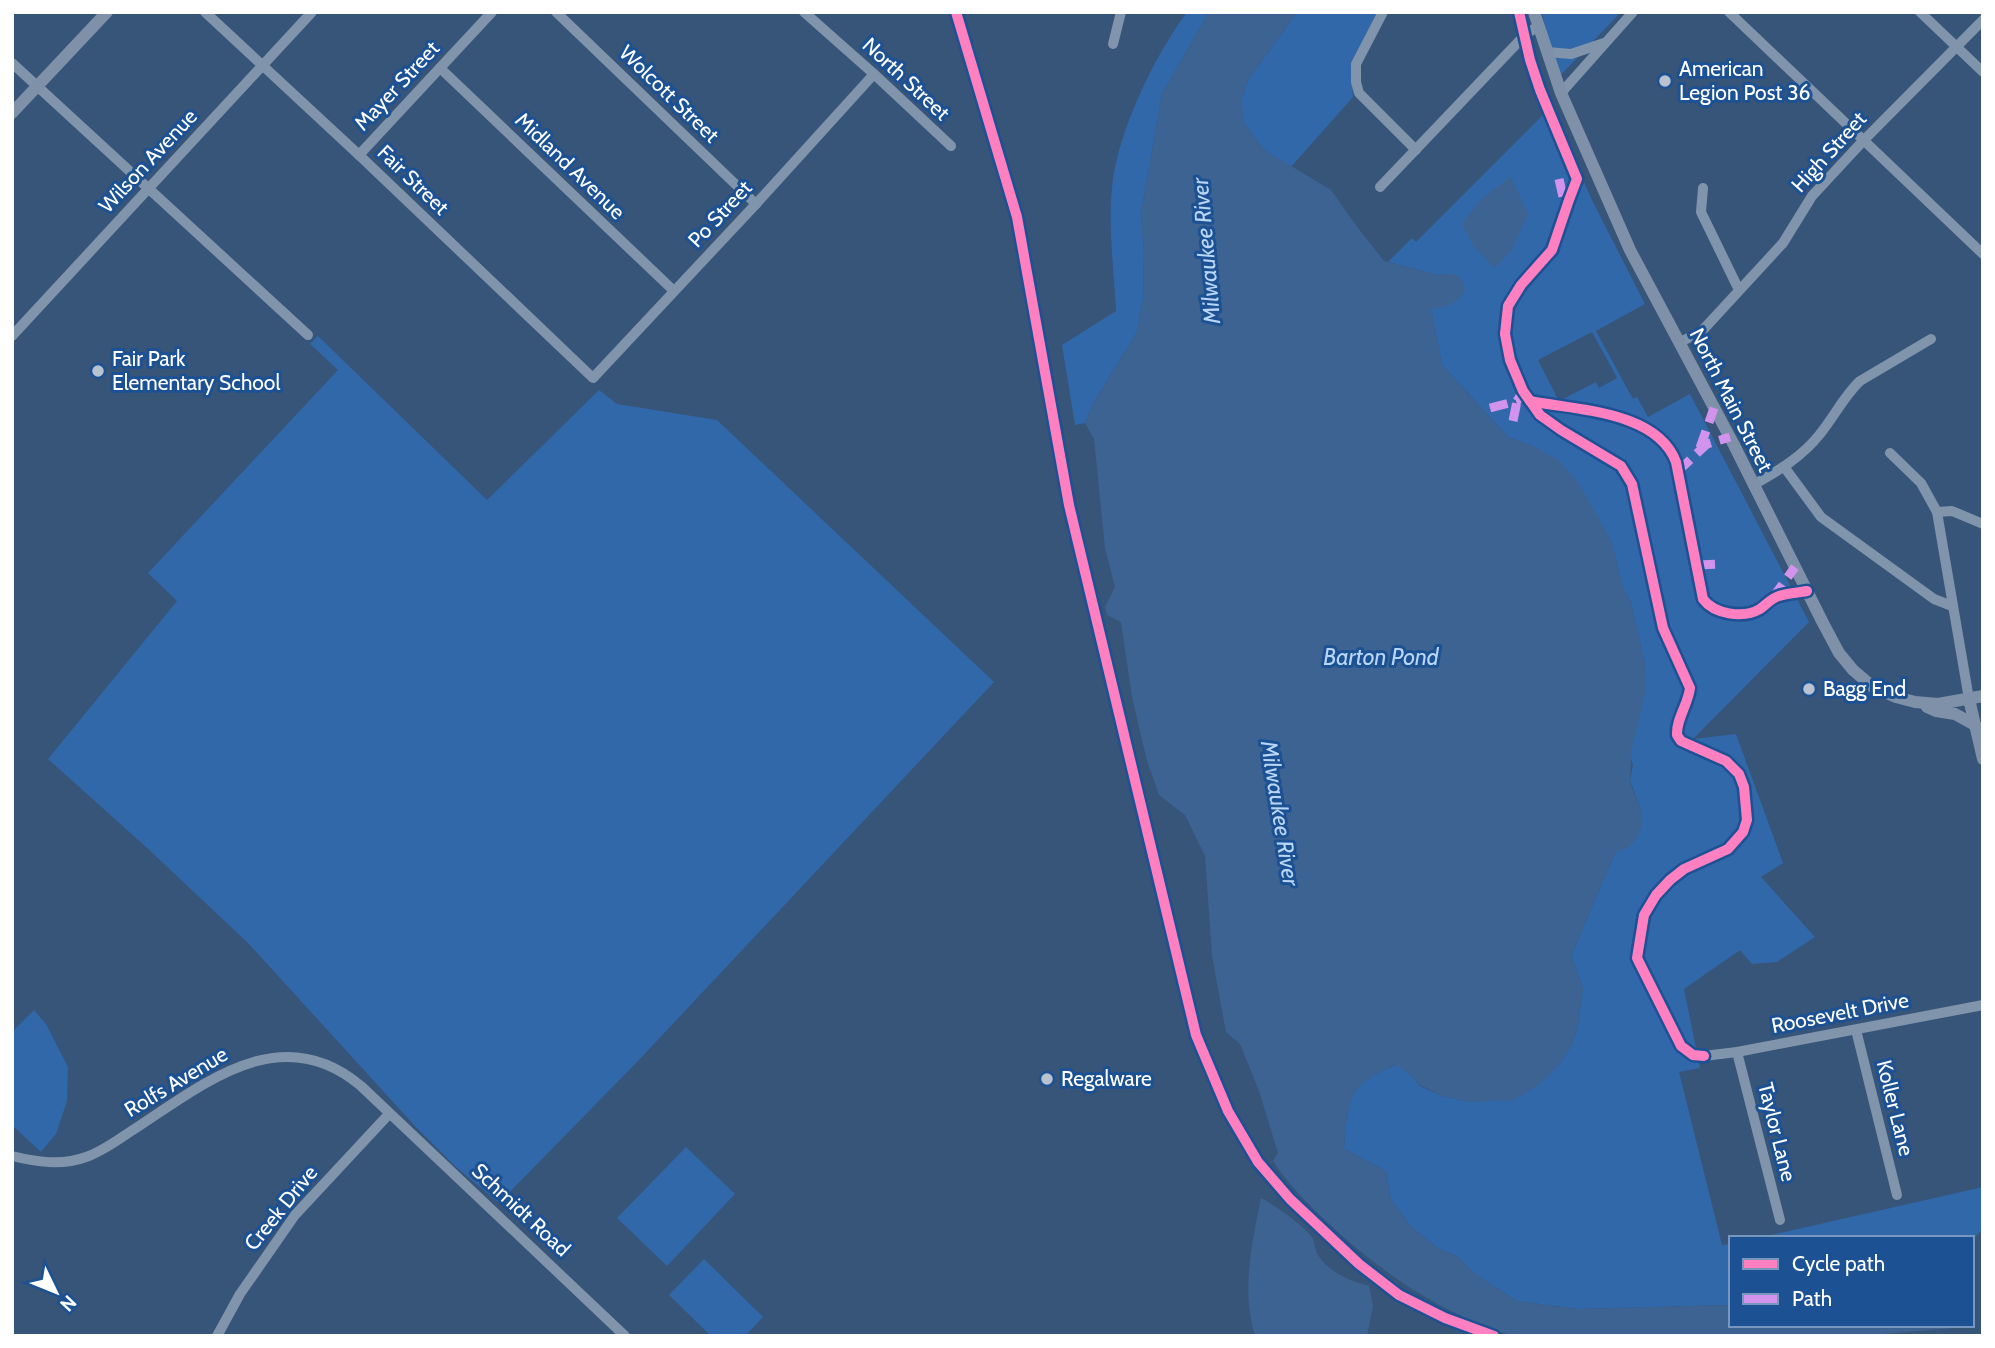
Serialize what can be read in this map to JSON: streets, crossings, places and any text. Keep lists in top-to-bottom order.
{
  "streets": {
    "main road": ["North Main Street"],
    "street": [
      "North Street",
      "Mayer Street",
      "Wolcott Street",
      "High Street",
      "Wilson Avenue",
      "Midland Avenue",
      "Fair Street",
      "Po Street",
      "Roosevelt Drive",
      "Rolfs Avenue",
      "Koller Lane",
      "Taylor Lane",
      "Creek Drive",
      "Schmidt Road"
    ]
  },
  "crossings": [
    ["North Street", "Po Street"],
    ["Mayer Street", "Midland Avenue"],
    ["Mayer Street", "Fair Street"],
    ["Wolcott Street", "Po Street"],
    ["High Street", "North Main Street"],
    ["Wilson Avenue", "Fair Street"],
    ["Midland Avenue", "Po Street"],
    ["Fair Street", "Po Street"],
    ["Roosevelt Drive", "Koller Lane"],
    ["Roosevelt Drive", "Taylor Lane"],
    ["Rolfs Avenue", "Creek Drive"],
    ["Rolfs Avenue", "Schmidt Road"],
    ["Creek Drive", "Schmidt Road"]
  ],
  "water": ["Milwaukee River", "Barton Pond"],
  "places": [
    "American Legion Post 36",
    "Fair Park Elementary School",
    "Bagg End",
    "Regalware"
  ],
  "legend": ["Cycle path", "Path"],
  "north": "bottom right"
}
